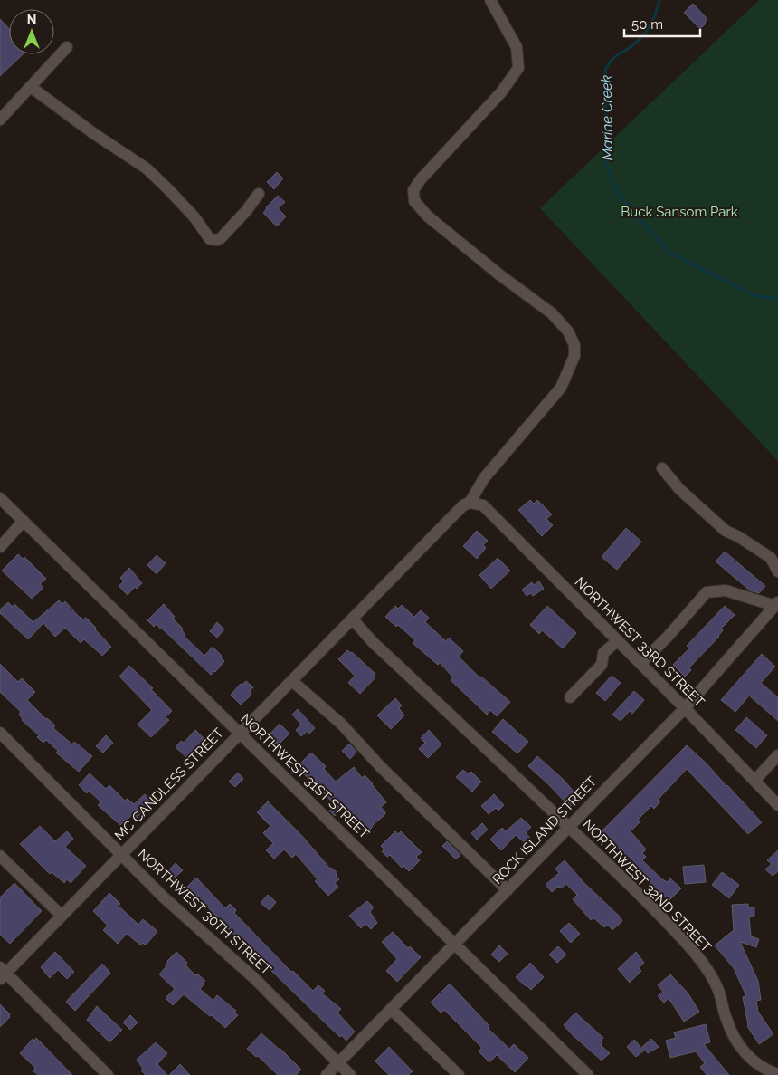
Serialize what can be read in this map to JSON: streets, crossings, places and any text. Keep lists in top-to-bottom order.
{
  "streets": {
    "street": [
      "NORTHWEST 33RD STREET",
      "NORTHWEST 31ST STREET",
      "MC CANDLESS STREET",
      "ROCK ISLAND STREET",
      "NORTHWEST 32ND STREET",
      "NORTHWEST 30TH STREET"
    ]
  },
  "crossings": [
    ["NORTHWEST 33RD STREET", "MC CANDLESS STREET"],
    ["NORTHWEST 33RD STREET", "ROCK ISLAND STREET"],
    ["NORTHWEST 31ST STREET", "MC CANDLESS STREET"],
    ["NORTHWEST 31ST STREET", "ROCK ISLAND STREET"],
    ["MC CANDLESS STREET", "NORTHWEST 32ND STREET"],
    ["MC CANDLESS STREET", "NORTHWEST 30TH STREET"],
    ["ROCK ISLAND STREET", "NORTHWEST 32ND STREET"],
    ["ROCK ISLAND STREET", "NORTHWEST 30TH STREET"]
  ],
  "water": ["Marine Creek"],
  "parks": ["Buck Sansom Park"],
  "scale_bar": "50 m",
  "north": "top"
}
